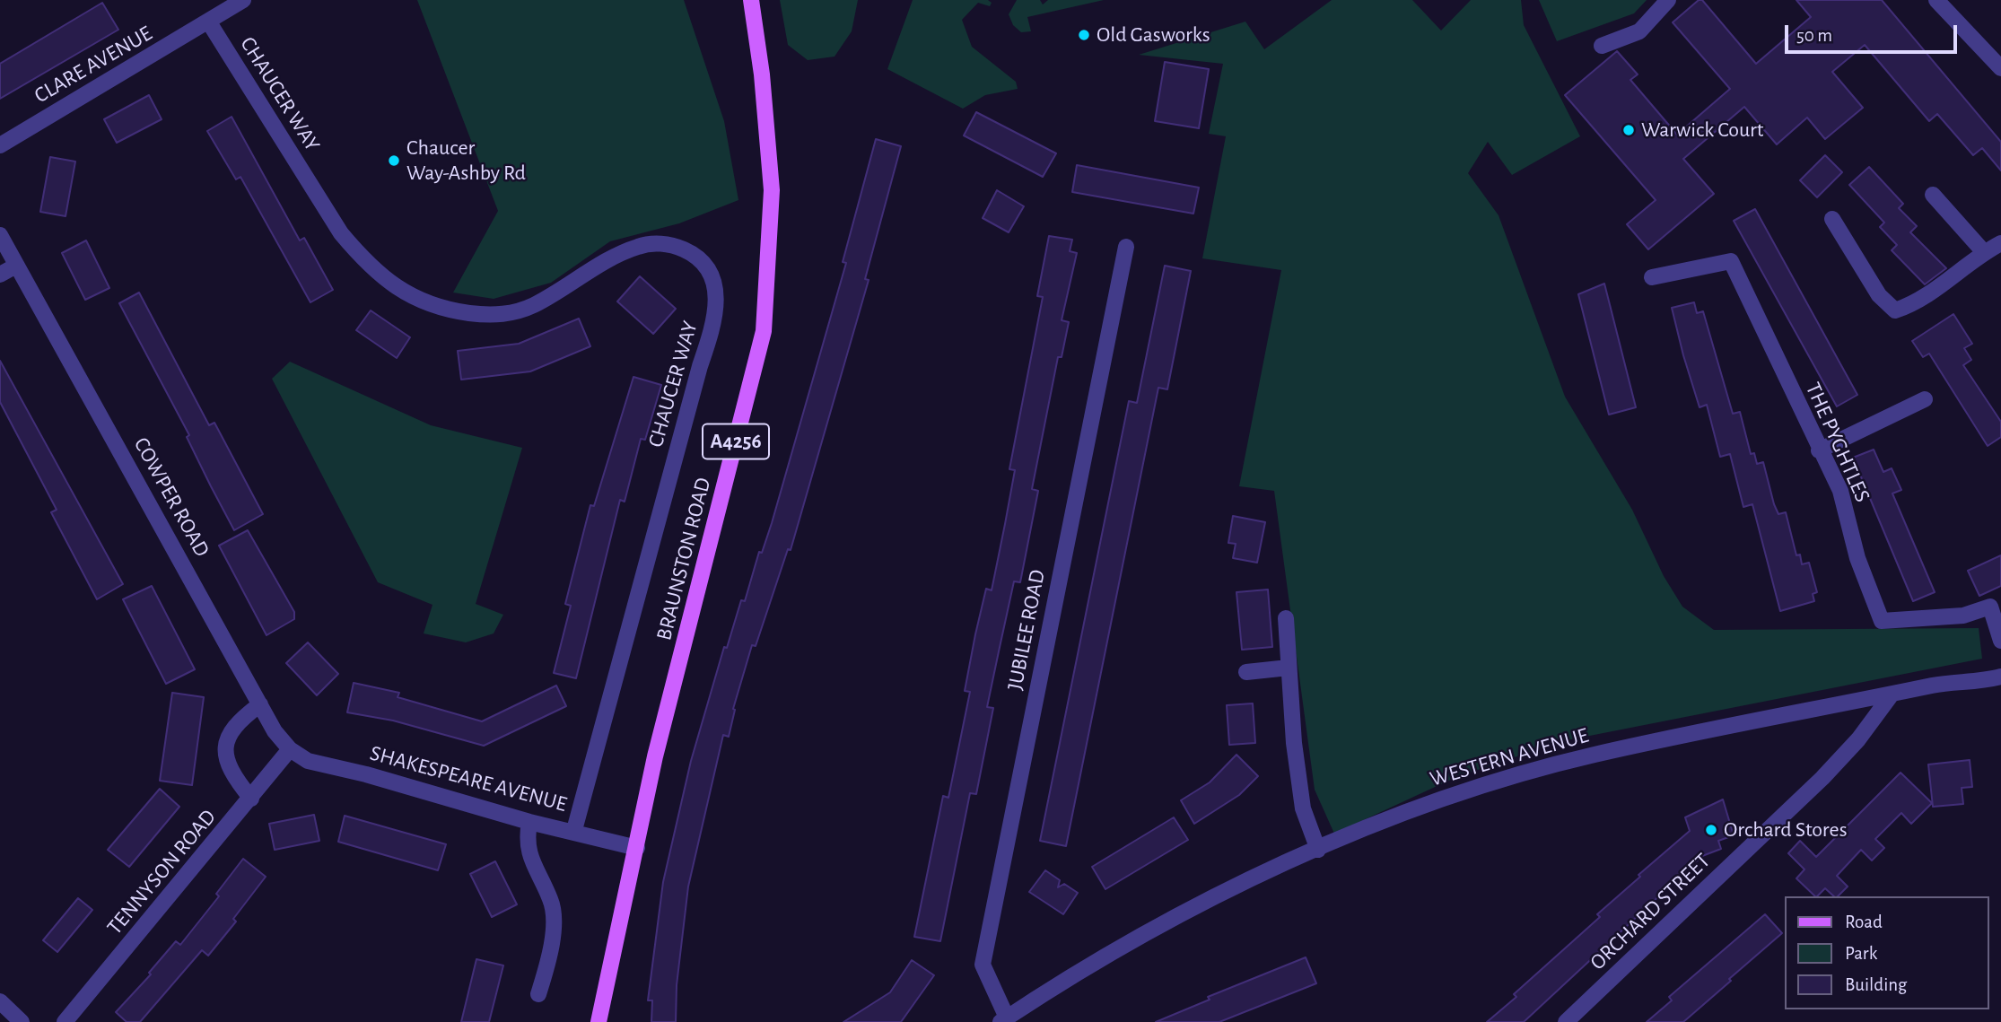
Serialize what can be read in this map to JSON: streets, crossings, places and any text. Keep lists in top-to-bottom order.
{
  "streets": {
    "main road": ["A4256", "BRAUNSTON ROAD"],
    "street": [
      "CLARE AVENUE",
      "CHAUCER WAY",
      "THE PYGHTLES",
      "COWPER ROAD",
      "JUBILEE ROAD",
      "WESTERN AVENUE",
      "SHAKESPEARE AVENUE",
      "TENNYSON ROAD",
      "ORCHARD STREET"
    ]
  },
  "crossings": [
    ["CLARE AVENUE", "CHAUCER WAY"],
    ["CHAUCER WAY", "SHAKESPEARE AVENUE"],
    ["COWPER ROAD", "SHAKESPEARE AVENUE"],
    ["COWPER ROAD", "TENNYSON ROAD"],
    ["BRAUNSTON ROAD", "SHAKESPEARE AVENUE"],
    ["JUBILEE ROAD", "WESTERN AVENUE"],
    ["WESTERN AVENUE", "ORCHARD STREET"],
    ["SHAKESPEARE AVENUE", "TENNYSON ROAD"]
  ],
  "places": [
    "Old Gasworks",
    "Warwick Court",
    "Chaucer Way-Ashby Rd",
    "Orchard Stores"
  ],
  "legend": ["Road", "Park", "Building"],
  "scale_bar": "50 m"
}
